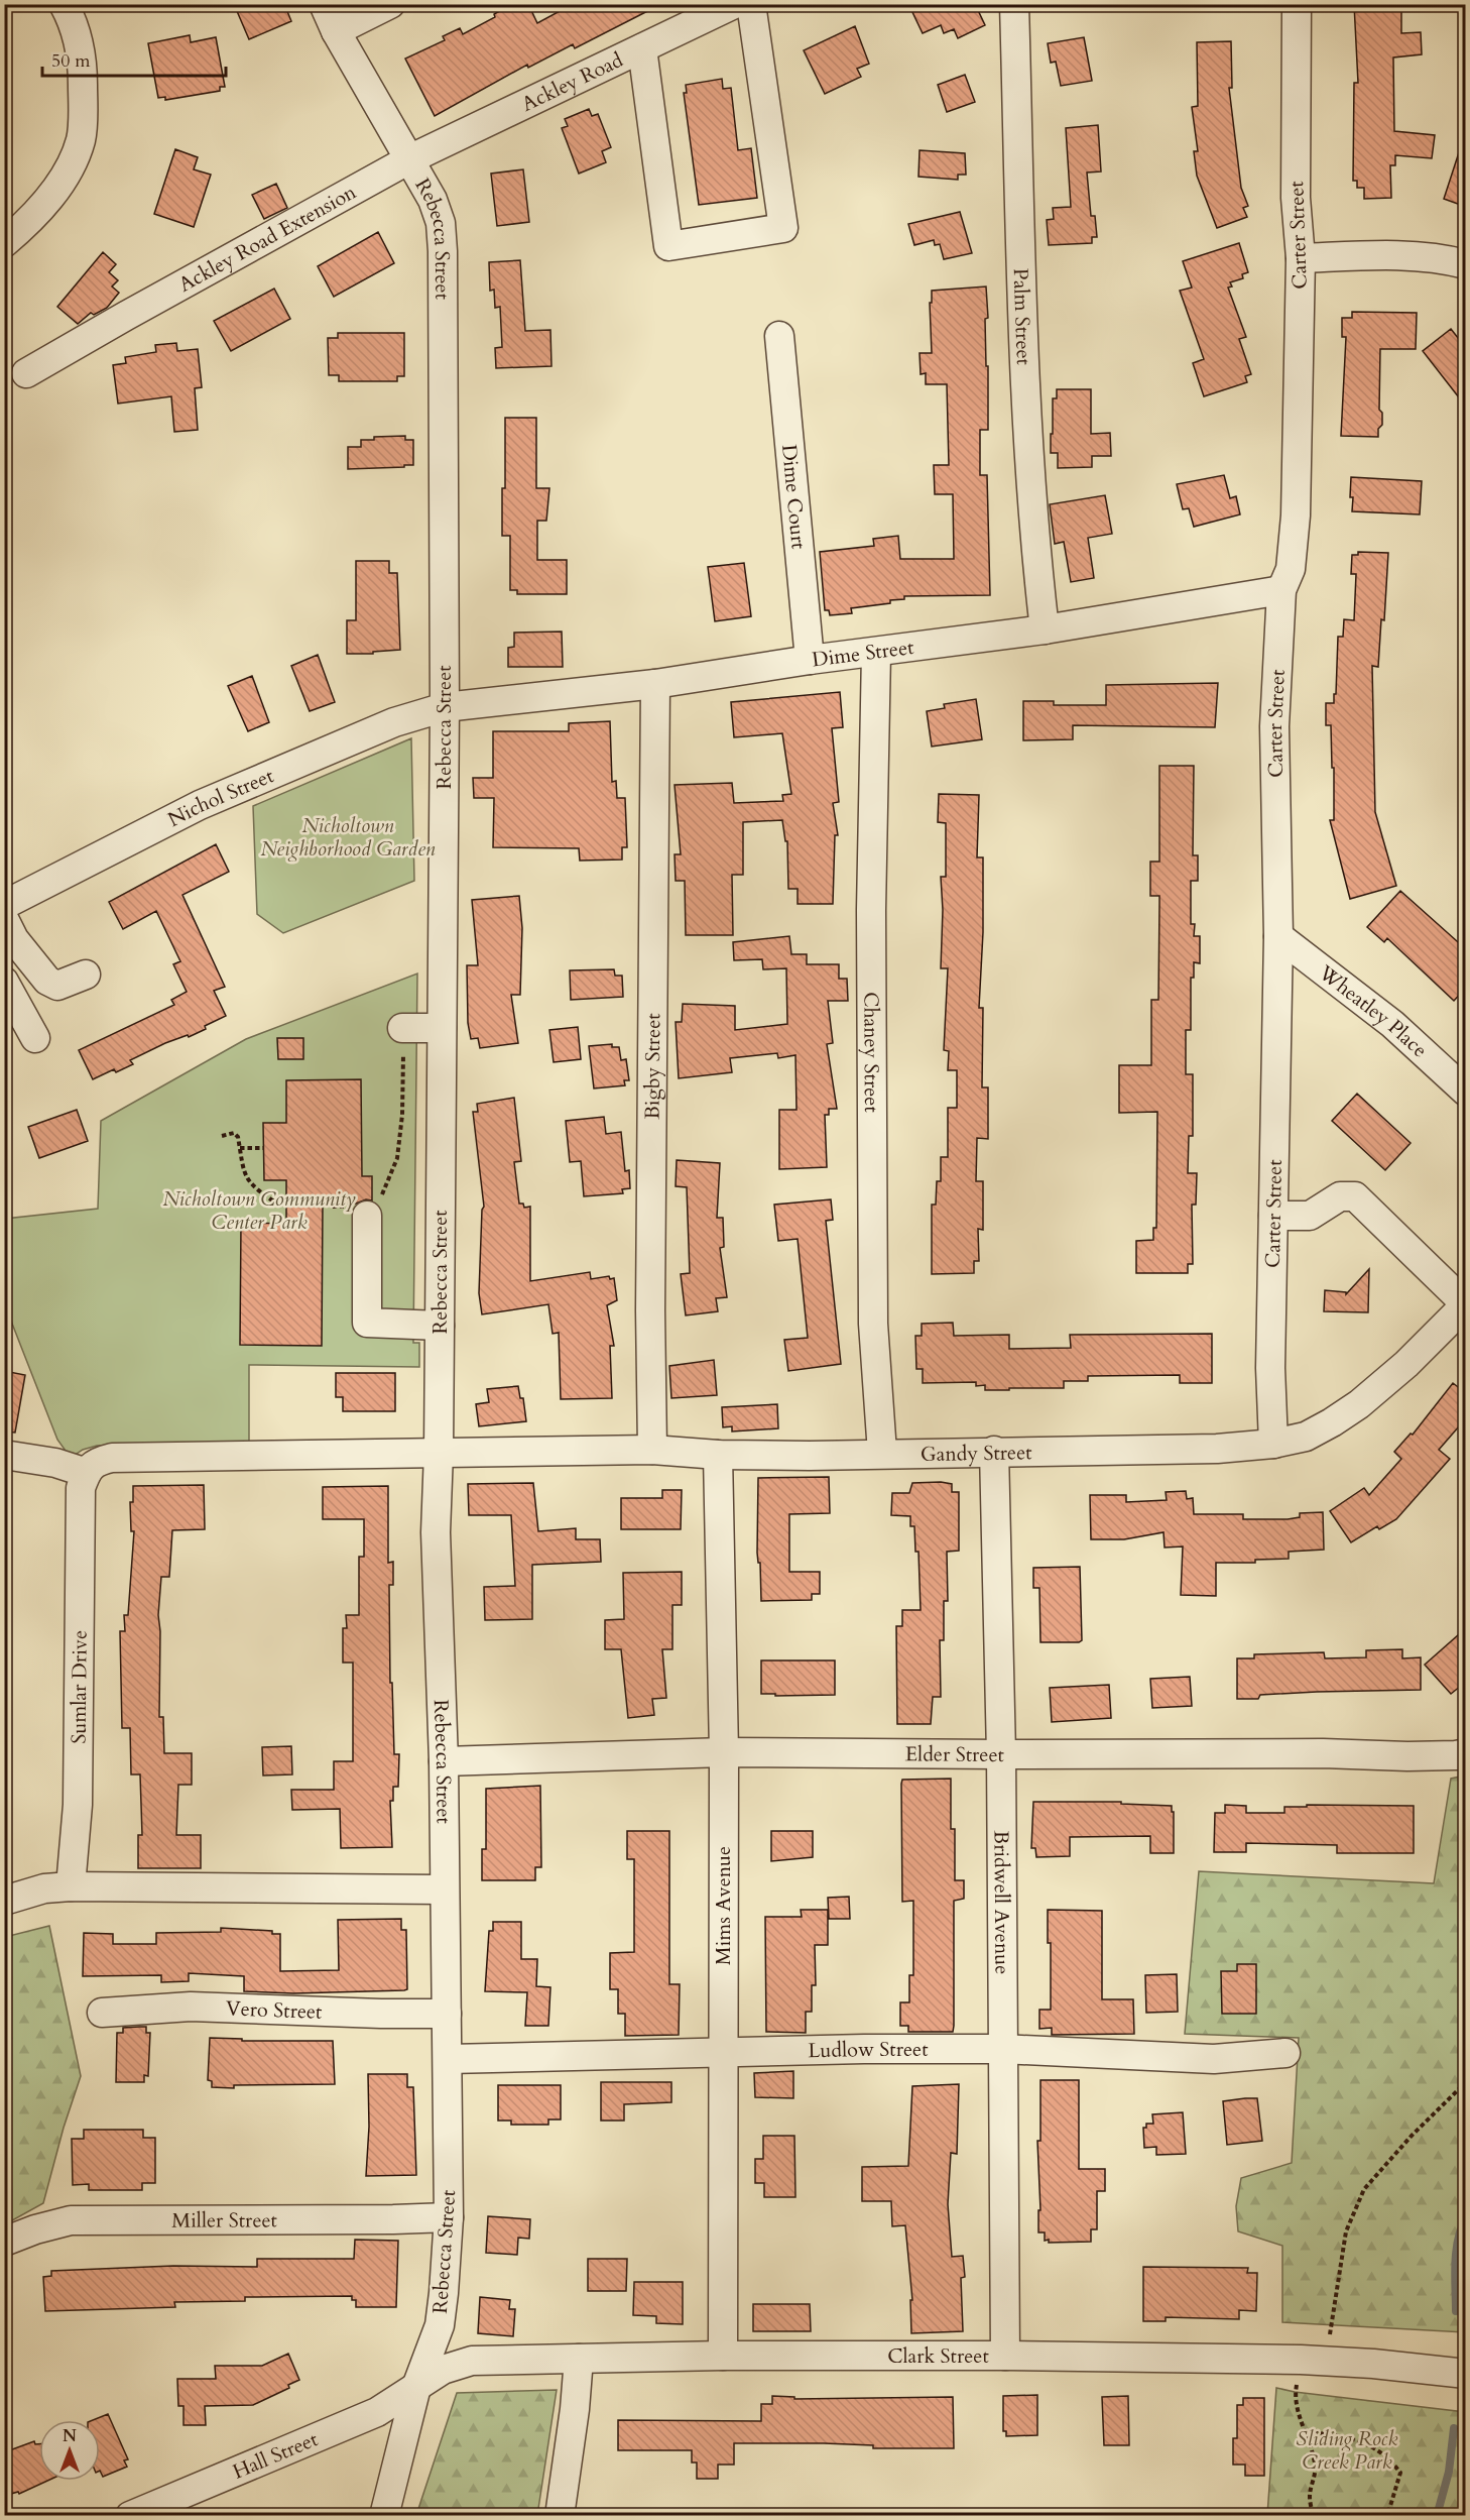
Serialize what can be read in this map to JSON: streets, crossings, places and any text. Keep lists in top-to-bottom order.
{
  "streets": {
    "street": [
      "Ackley Road",
      "Carter Street",
      "Ackley Road Extension",
      "Rebecca Street",
      "Palm Street",
      "Dime Court",
      "Dime Street",
      "Nichol Street",
      "Wheatley Place",
      "Chaney Street",
      "Bigby Street",
      "Gandy Street",
      "Sumlar Drive",
      "Elder Street",
      "Bridwell Avenue",
      "Mims Avenue",
      "Vero Street",
      "Ludlow Street",
      "Miller Street",
      "Clark Street",
      "Hall Street"
    ]
  },
  "crossings": [
    ["Ackley Road", "Ackley Road Extension"],
    ["Ackley Road", "Rebecca Street"],
    ["Carter Street", "Dime Street"],
    ["Carter Street", "Wheatley Place"],
    ["Carter Street", "Gandy Street"],
    ["Ackley Road Extension", "Rebecca Street"],
    ["Rebecca Street", "Dime Street"],
    ["Rebecca Street", "Nichol Street"],
    ["Rebecca Street", "Gandy Street"],
    ["Rebecca Street", "Elder Street"],
    ["Rebecca Street", "Vero Street"],
    ["Rebecca Street", "Ludlow Street"],
    ["Rebecca Street", "Miller Street"],
    ["Rebecca Street", "Clark Street"],
    ["Rebecca Street", "Hall Street"],
    ["Palm Street", "Dime Street"],
    ["Dime Court", "Dime Street"],
    ["Dime Street", "Nichol Street"],
    ["Dime Street", "Chaney Street"],
    ["Dime Street", "Bigby Street"],
    ["Chaney Street", "Gandy Street"],
    ["Bigby Street", "Gandy Street"],
    ["Gandy Street", "Bridwell Avenue"],
    ["Gandy Street", "Mims Avenue"],
    ["Elder Street", "Bridwell Avenue"],
    ["Elder Street", "Mims Avenue"],
    ["Bridwell Avenue", "Ludlow Street"],
    ["Bridwell Avenue", "Clark Street"],
    ["Mims Avenue", "Ludlow Street"],
    ["Mims Avenue", "Clark Street"],
    ["Clark Street", "Hall Street"]
  ],
  "parks": ["Nicholtown Neighborhood Garden", "Nicholtown Community Center Park", "Sliding Rock Creek Park"],
  "scale_bar": "50 m",
  "north": "top"
}
